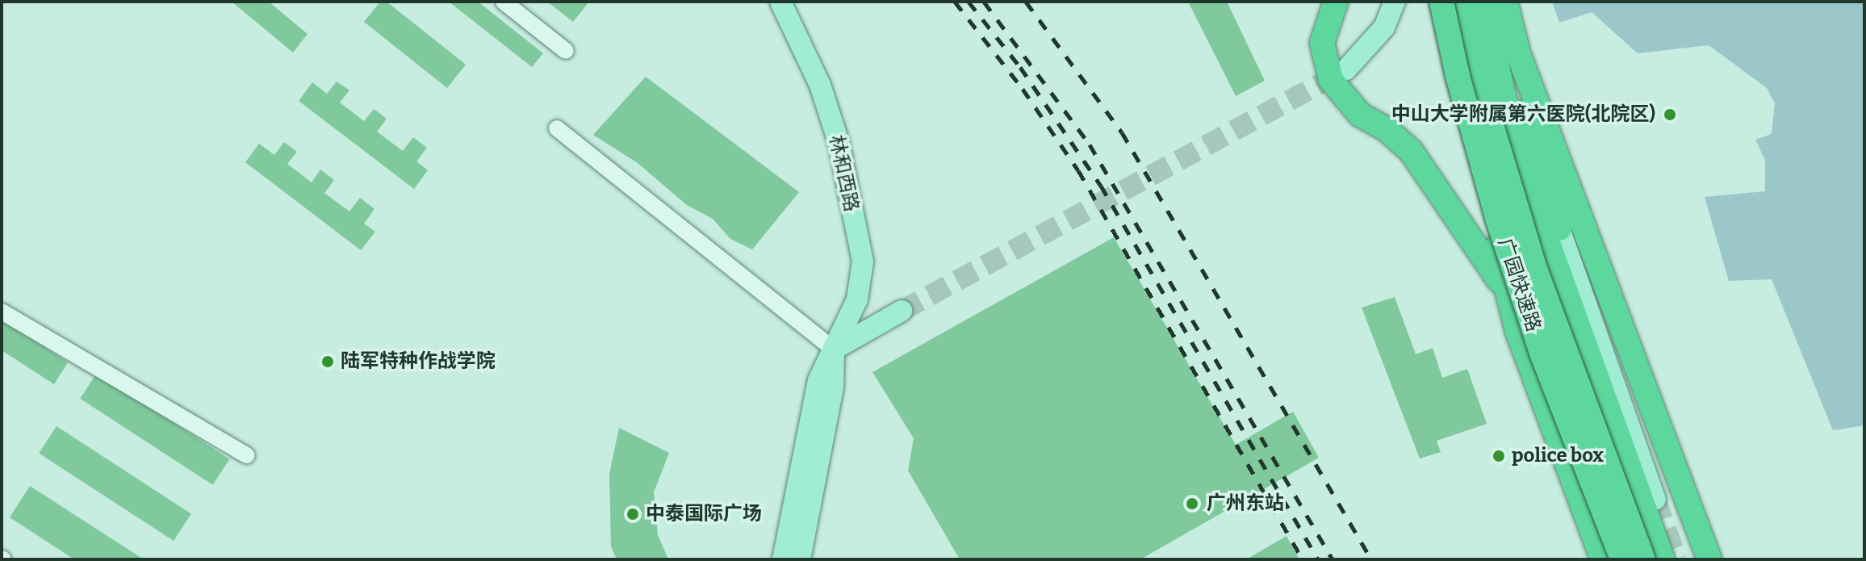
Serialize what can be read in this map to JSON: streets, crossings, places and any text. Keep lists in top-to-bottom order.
{
  "streets": {
    "highway": ["广园快速路"],
    "main road": ["林和西路"]
  },
  "places": [
    "中山大学附属第六医院(北院区)",
    "陆军特种作战学院",
    "police box",
    "广州东站",
    "中泰国际广场"
  ]
}
